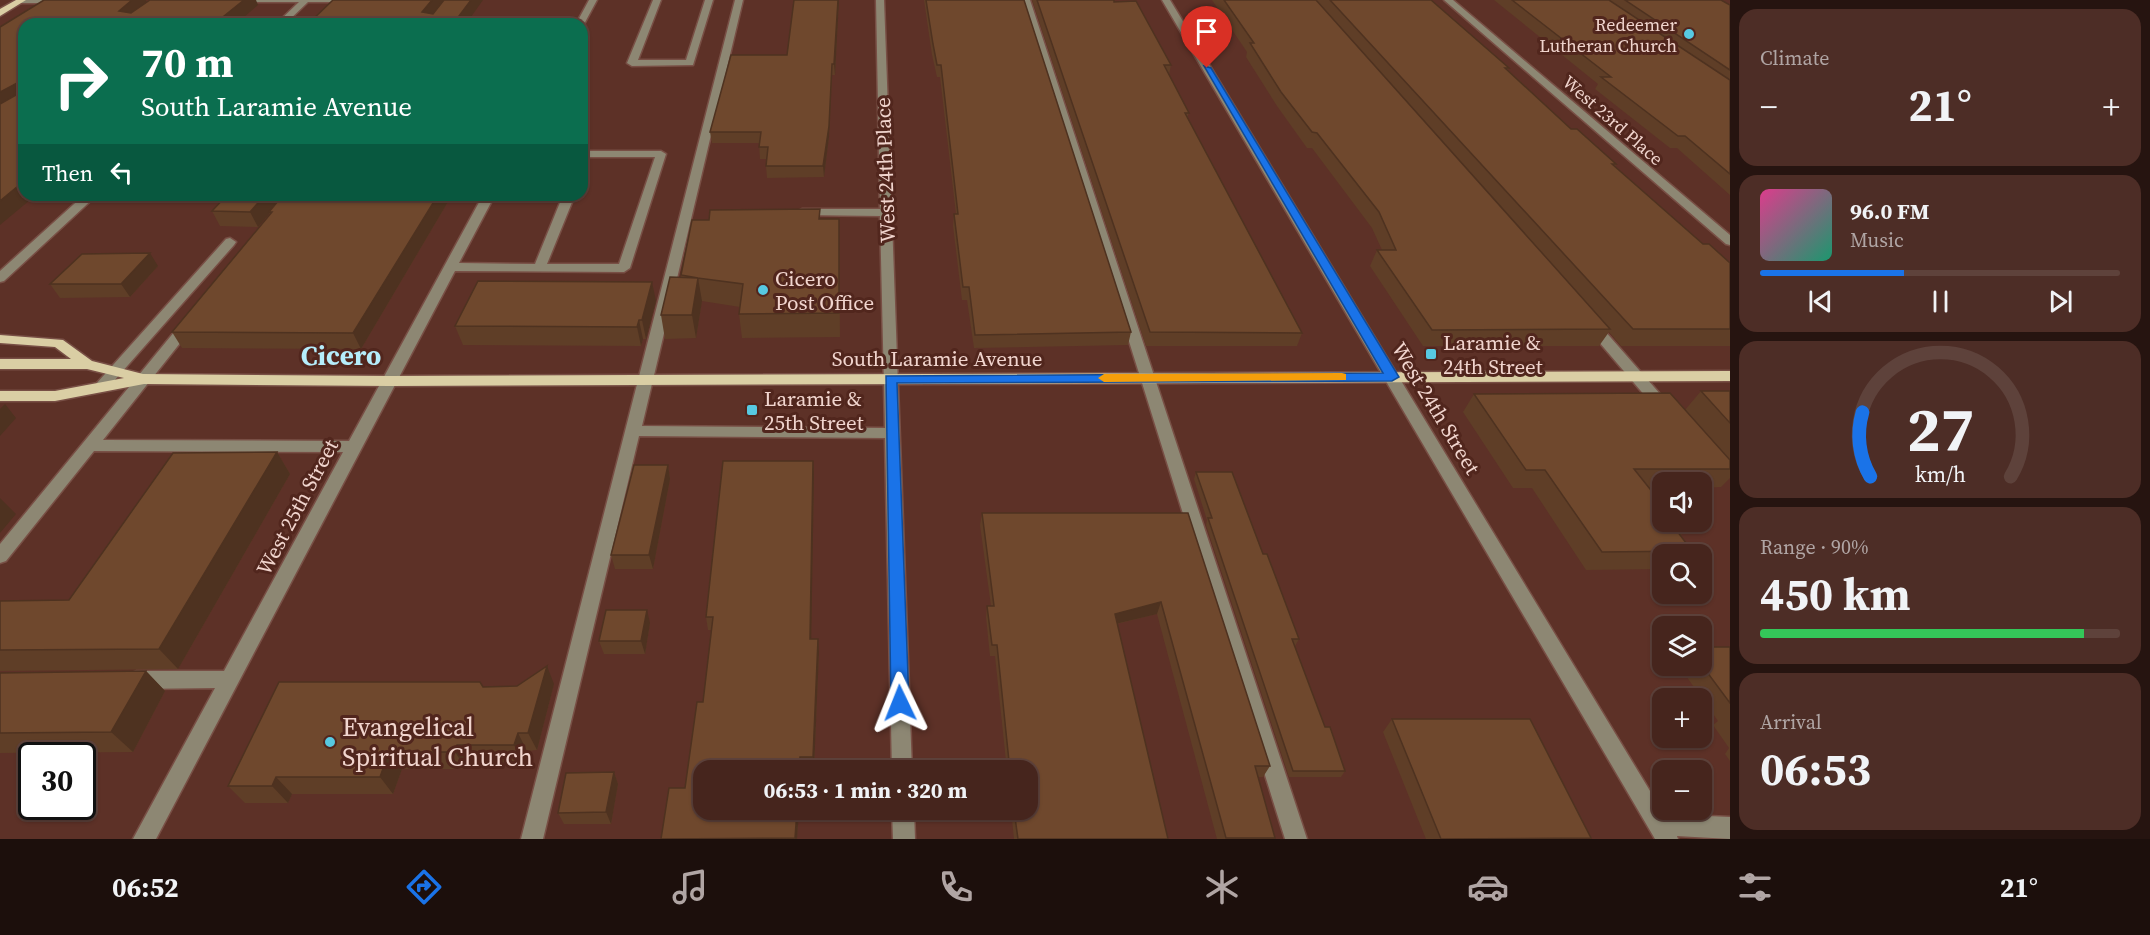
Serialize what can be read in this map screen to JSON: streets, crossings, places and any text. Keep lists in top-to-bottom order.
{
  "streets": {
    "main road": ["South Laramie Avenue"],
    "street": [
      "West 23rd Place",
      "West 24th Place",
      "West 24th Street",
      "West 25th Street"
    ]
  },
  "crossings": [
    ["West 24th Place", "South Laramie Avenue"],
    ["South Laramie Avenue", "West 24th Street"],
    ["South Laramie Avenue", "West 25th Street"]
  ],
  "districts": ["Cicero"],
  "places": {
    "other": ["Redeemer Lutheran Church", "Cicero Post Office", "Evangelical Spiritual Church"],
    "transit": ["Laramie & 24th Street", "Laramie & 25th Street"]
  },
  "page": {
    "tile": [
      "Climate",
      ["Range · 90%", "450 km"],
      ["Arrival", "06:53"]
    ],
    "turn": ["70 m", "South Laramie Avenue"],
    "heat": ["−", "21°", "+"],
    "then": "Then",
    "song": ["96.0 FM", "Music"],
    "map_buttons": ["+", "−"],
    "limit": "30",
    "trip": "06:53 · 1 min · 320 m",
    "tabs": ["06:52", "21°"],
    "gauge": ["27", "km/h"]
  }
}
